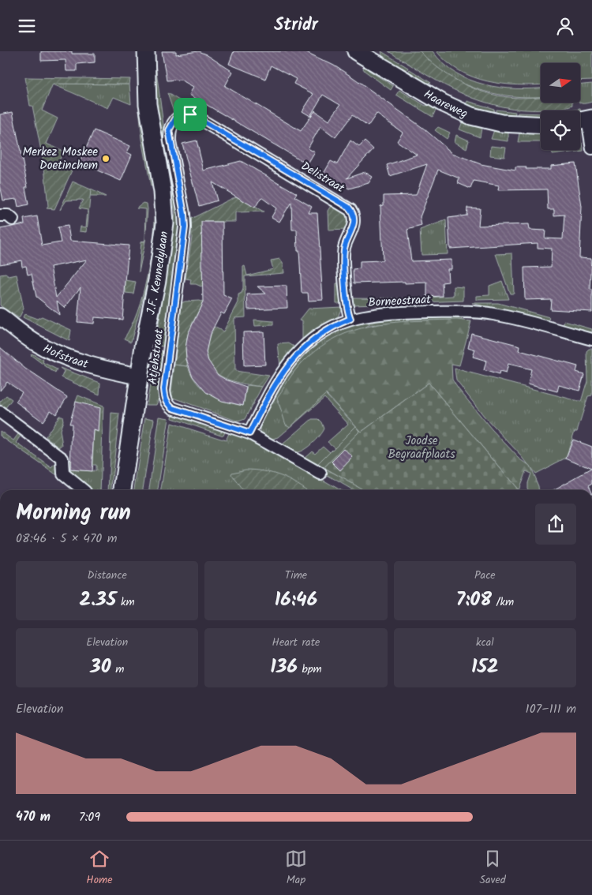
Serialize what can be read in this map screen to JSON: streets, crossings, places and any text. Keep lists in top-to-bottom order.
{
  "streets": {
    "main road": ["Haareweg", "J.F. Kennedylaan"],
    "street": [
      "Delistraat",
      "Borneostraat",
      "Hofstraat",
      "Atjehstraat"
    ]
  },
  "crossings": [
    ["Delistraat", "Borneostraat"],
    ["Delistraat", "Atjehstraat"],
    ["J.F. Kennedylaan", "Hofstraat"],
    ["Borneostraat", "Atjehstraat"]
  ],
  "parks": ["Joodse Begraafplaats"],
  "places": ["Merkez Moskee Doetinchem"],
  "north": "right",
  "page": {
    "header": "Stridr",
    "heading": ["Morning run", "08:46 · 5 × 470 m"],
    "stats": [
      ["Distance", "2.35 km"],
      ["Time", "16:46"],
      ["Pace", "7:08 /km"],
      ["Elevation", "30 m"],
      ["Heart rate", "136 bpm"],
      ["kcal", "152"]
    ],
    "chart": ["Elevation", "107–111 m"],
    "list": [
      {
        "name": "470 m",
        "note": "7:09"
      }
    ],
    "tabs": ["Home", "Map", "Saved"]
  }
}
